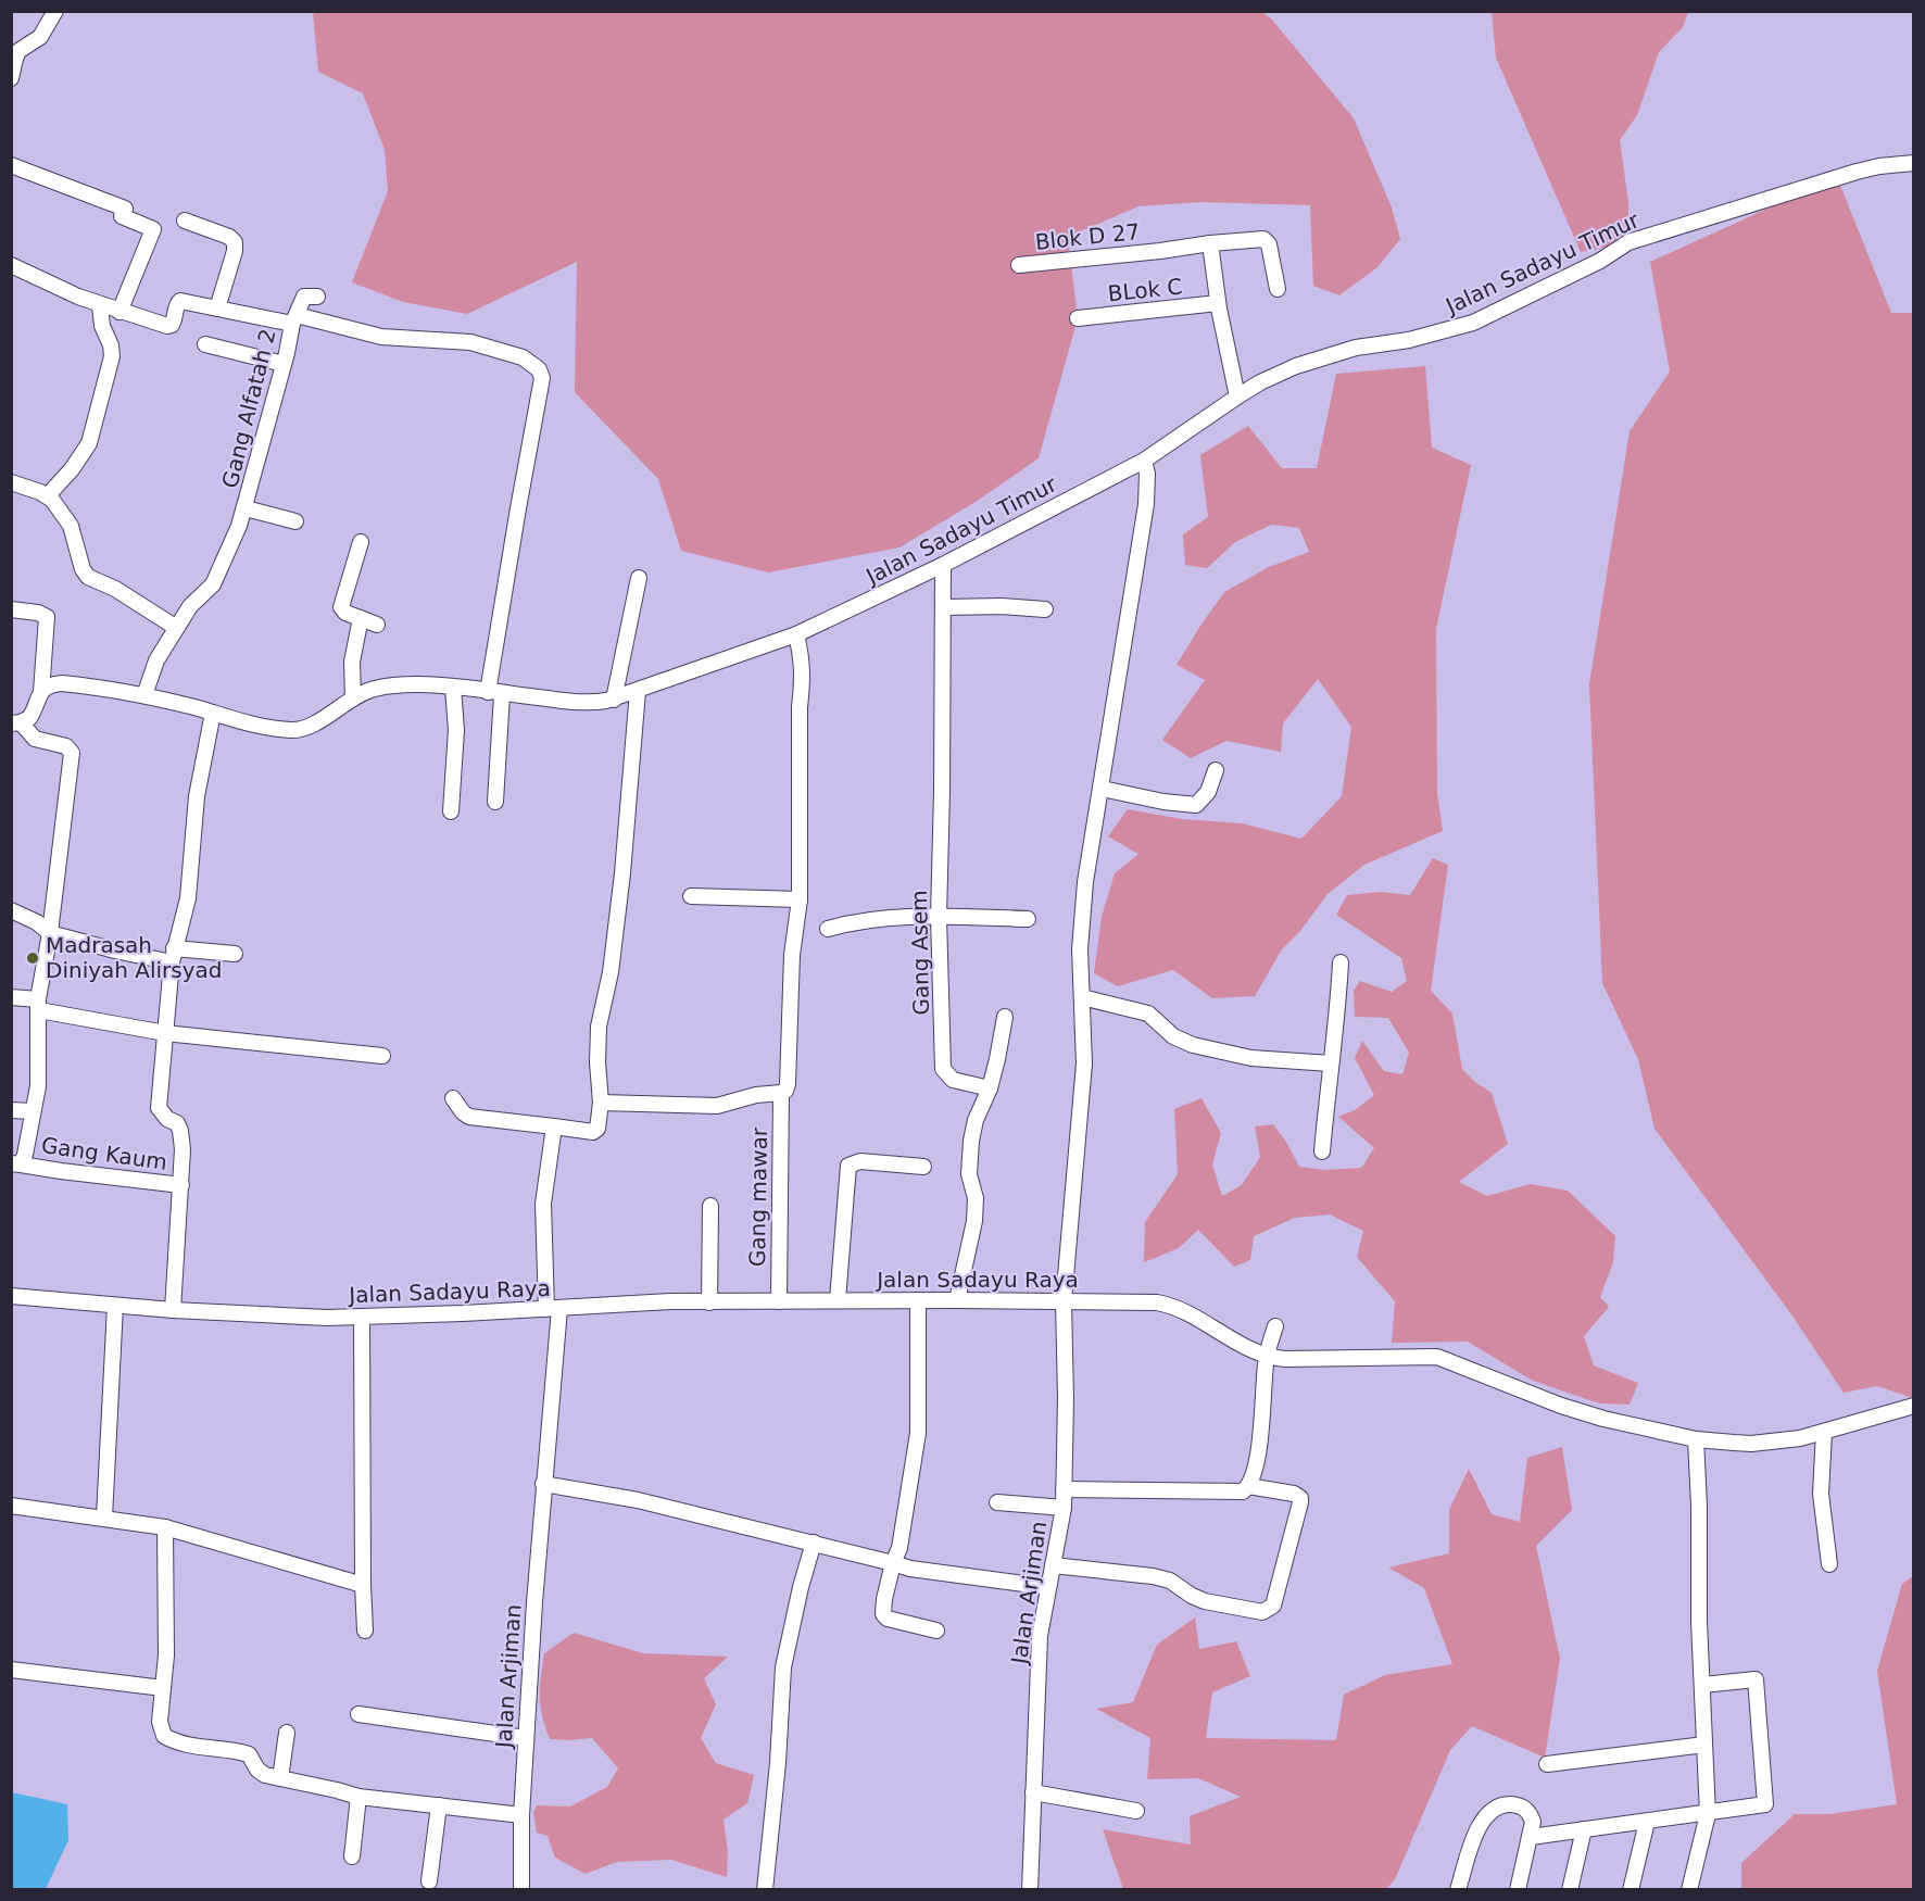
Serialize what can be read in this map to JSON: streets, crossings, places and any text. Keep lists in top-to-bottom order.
{
  "streets": {
    "street": [
      "Blok D 27",
      "Jalan Sadayu Timur",
      "BLok C",
      "Gang Alfatah 2",
      "Gang Asem",
      "Gang Kaum",
      "Gang mawar",
      "Jalan Sadayu Raya",
      "Jalan Arjiman"
    ]
  },
  "crossings": [
    ["Jalan Sadayu Timur", "Gang Alfatah 2"],
    ["Jalan Sadayu Timur", "Gang Asem"],
    ["Jalan Sadayu Timur", "Gang mawar"],
    ["Jalan Sadayu Timur", "Jalan Arjiman"],
    ["Gang mawar", "Jalan Sadayu Raya"],
    ["Jalan Sadayu Raya", "Jalan Arjiman"]
  ],
  "places": ["Madrasah Diniyah Alirsyad"]
}
